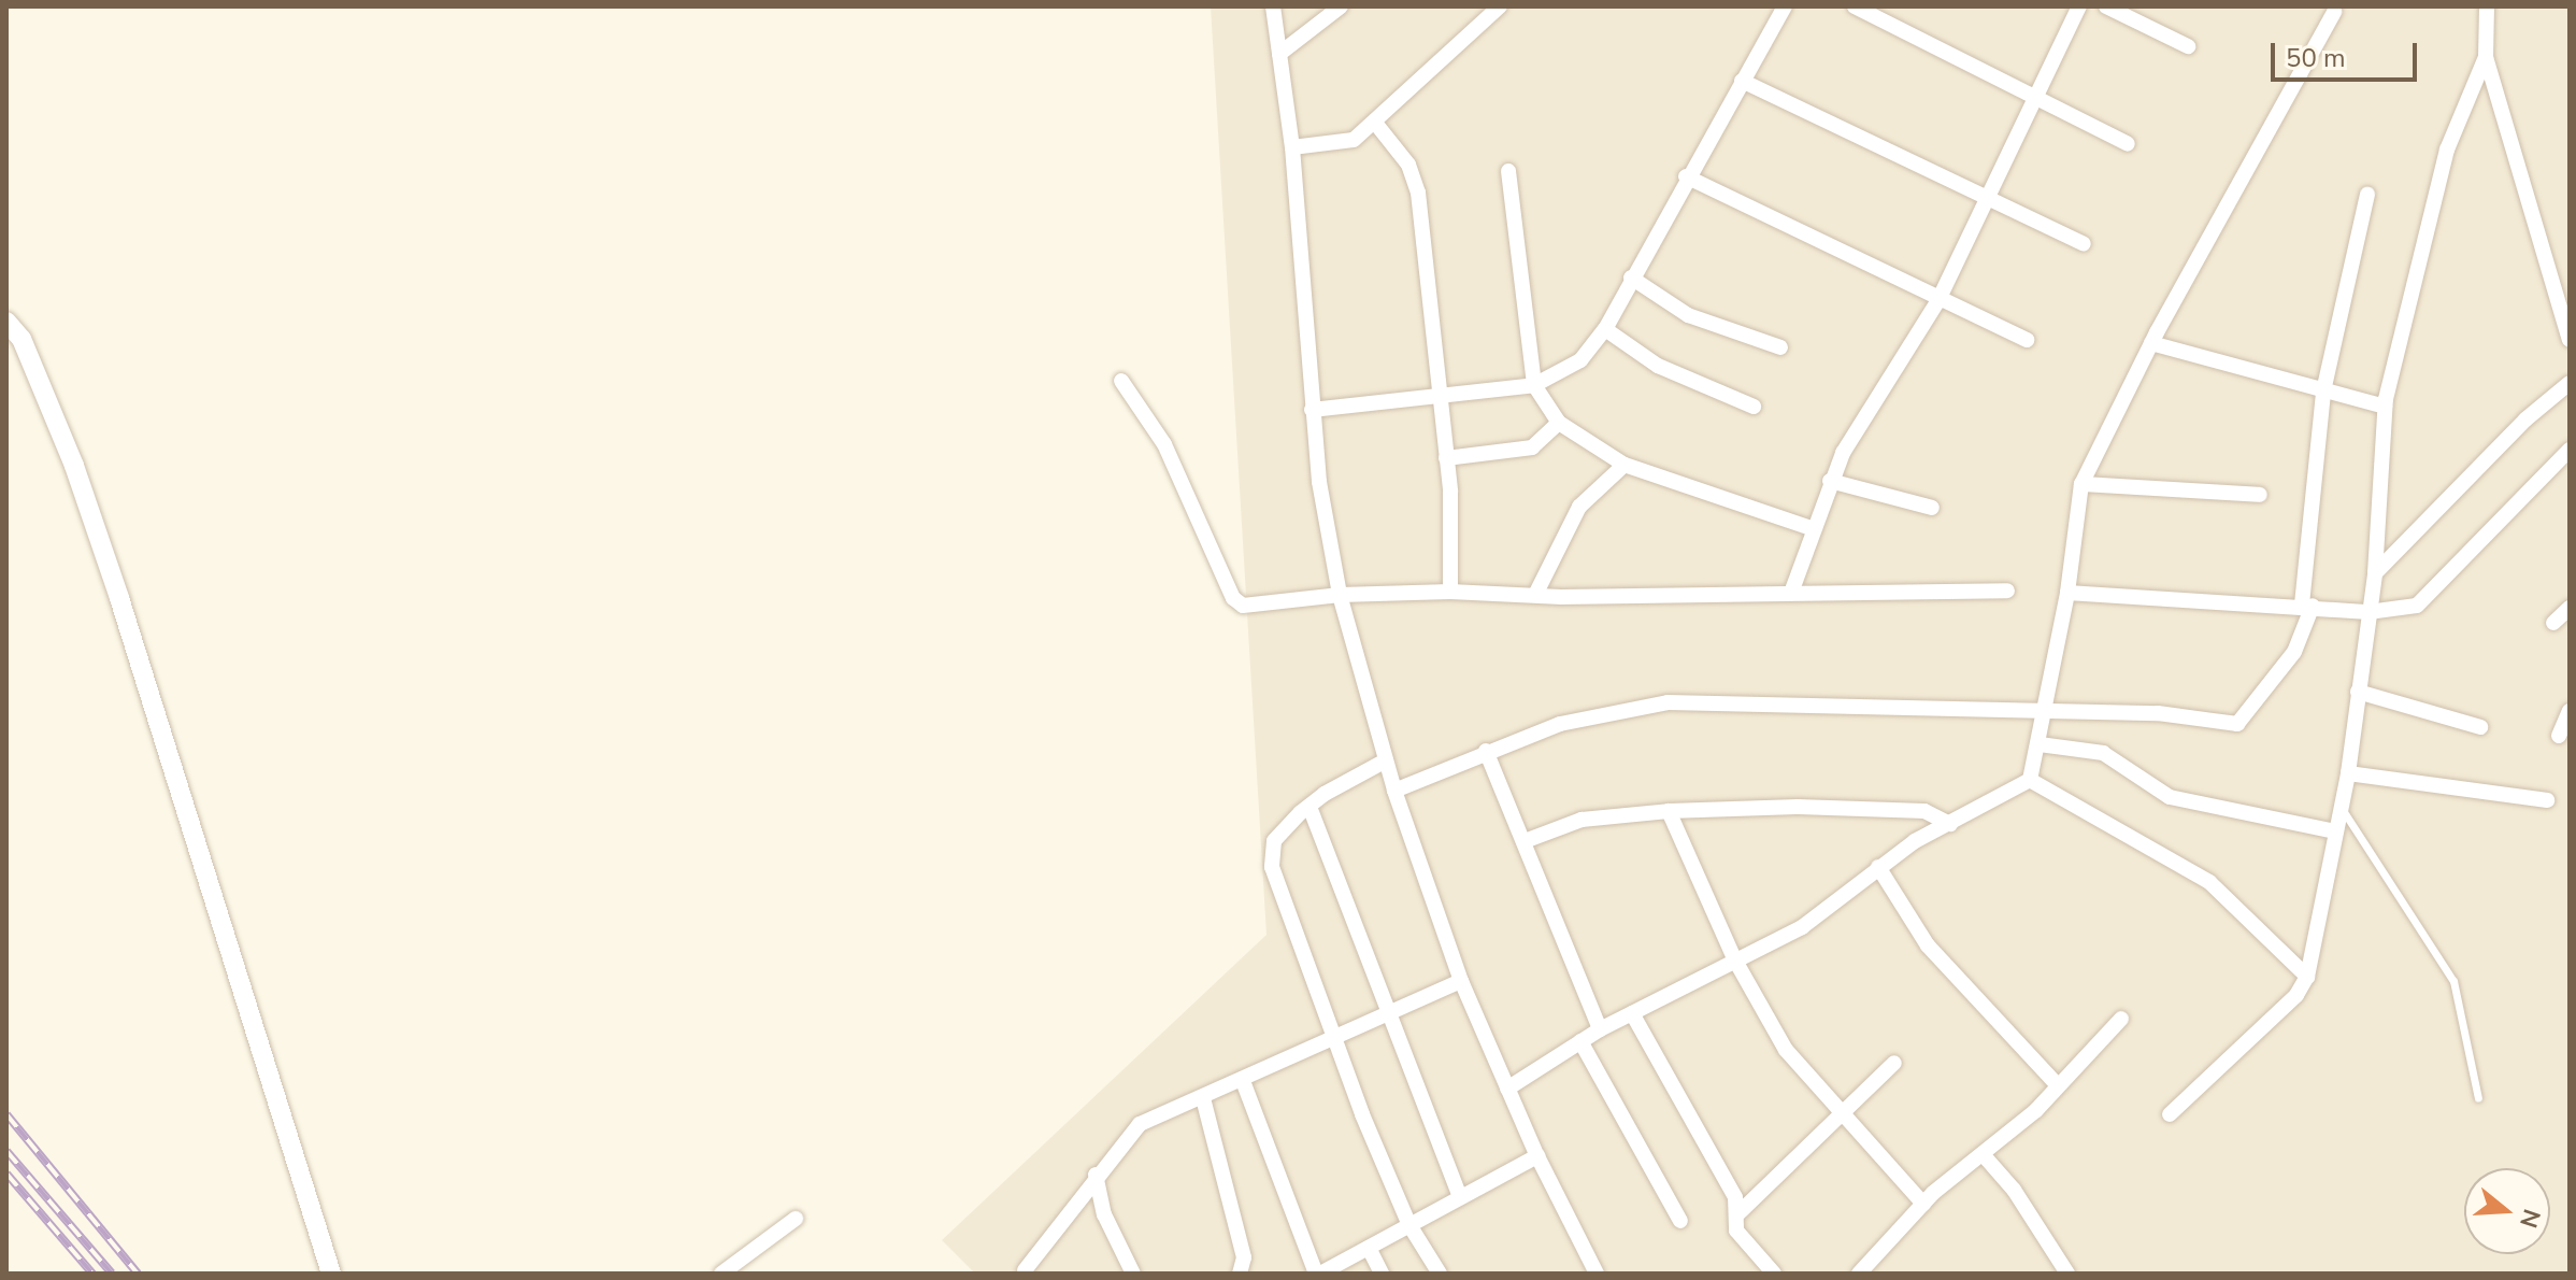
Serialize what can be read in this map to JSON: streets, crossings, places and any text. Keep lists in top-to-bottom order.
{
  "scale_bar": "50 m",
  "north": "right"
}
